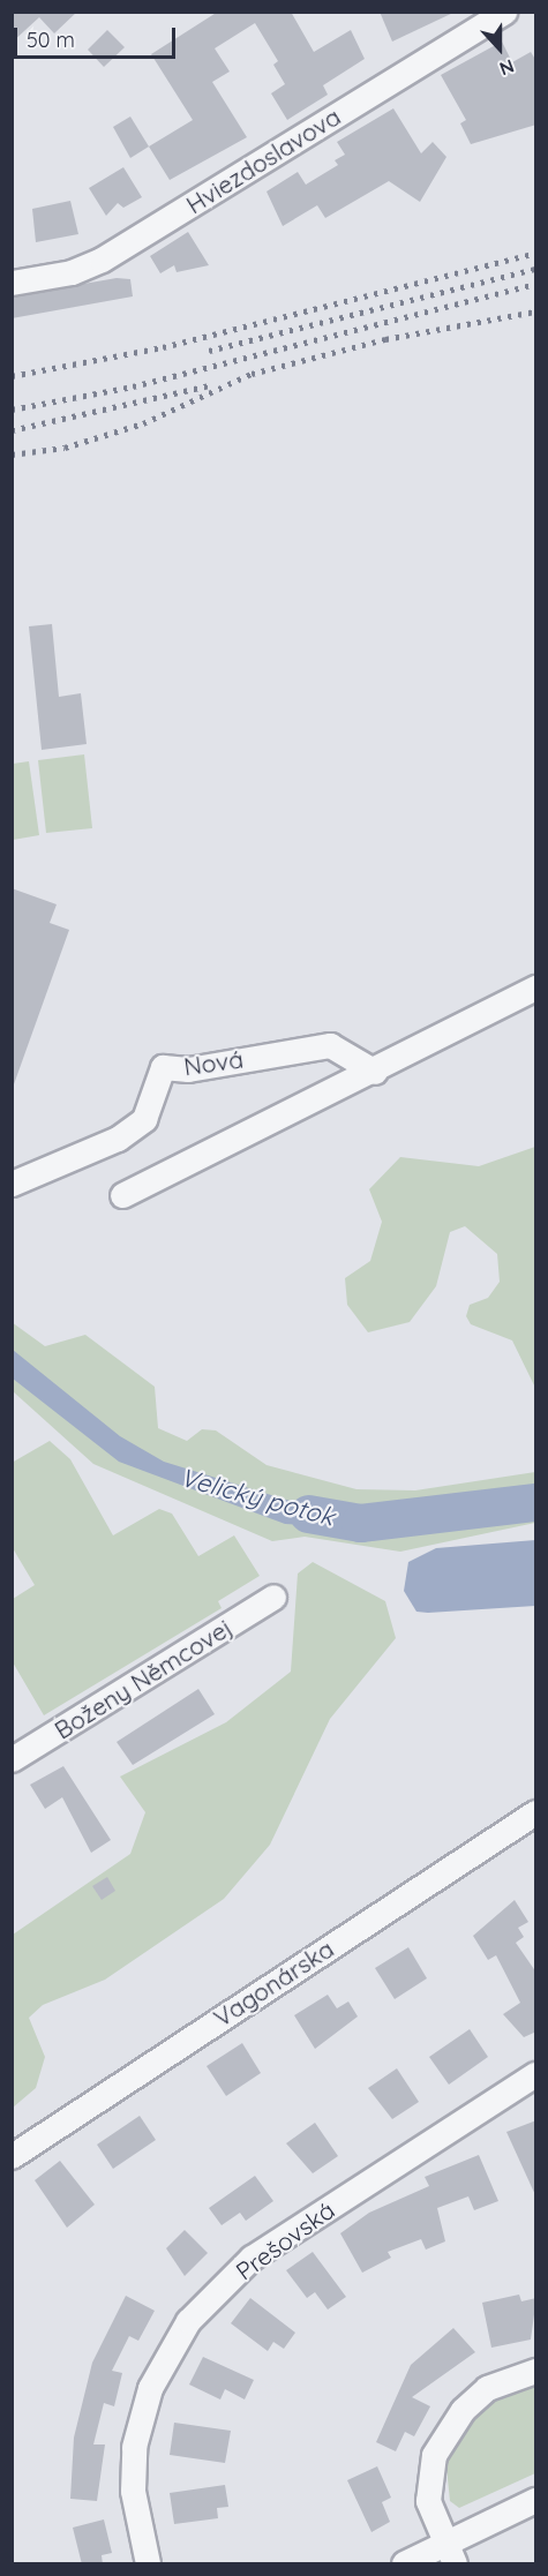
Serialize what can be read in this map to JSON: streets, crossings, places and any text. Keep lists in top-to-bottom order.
{
  "streets": {
    "street": [
      "Hviezdoslavova",
      "Nová",
      "Boženy Němcovej",
      "Vagonárska",
      "Prešovská"
    ]
  },
  "water": ["Velický potok"],
  "scale_bar": "50 m",
  "north": "bottom"
}
